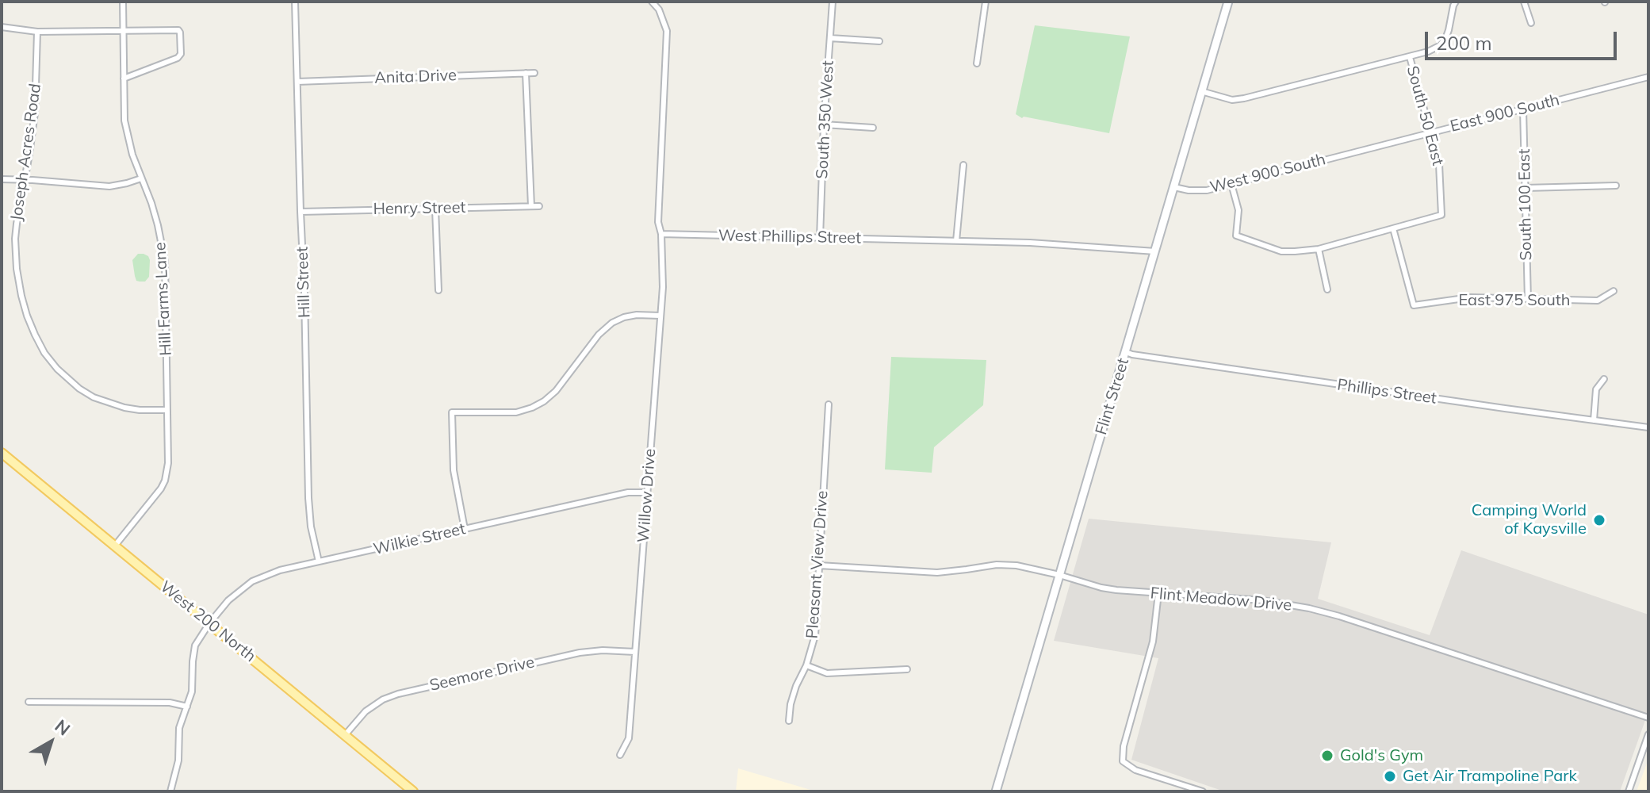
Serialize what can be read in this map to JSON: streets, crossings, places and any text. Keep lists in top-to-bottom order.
{
  "streets": {
    "main road": ["West 200 North"],
    "street": [
      "Anita Drive",
      "East 900 South",
      "South 50 East",
      "South 350 West",
      "Joseph Acres Road",
      "West 900 South",
      "South 100 East",
      "Henry Street",
      "West Phillips Street",
      "Hill Street",
      "Hill Farms Lane",
      "East 975 South",
      "Phillips Street",
      "Flint Street",
      "Willow Drive",
      "Wilkie Street",
      "Pleasant View Drive",
      "Flint Meadow Drive",
      "Seemore Drive"
    ]
  },
  "crossings": [
    ["Anita Drive", "Hill Street"],
    ["East 900 South", "South 50 East"],
    ["East 900 South", "West 900 South"],
    ["East 900 South", "South 100 East"],
    ["South 50 East", "East 975 South"],
    ["South 350 West", "West Phillips Street"],
    ["Joseph Acres Road", "Hill Farms Lane"],
    ["West 900 South", "Flint Street"],
    ["South 100 East", "East 975 South"],
    ["Henry Street", "Hill Street"],
    ["West Phillips Street", "Flint Street"],
    ["West Phillips Street", "Willow Drive"],
    ["Hill Street", "Wilkie Street"],
    ["Hill Farms Lane", "West 200 North"],
    ["Phillips Street", "Flint Street"],
    ["Flint Street", "Flint Meadow Drive"],
    ["Willow Drive", "Wilkie Street"],
    ["Willow Drive", "Seemore Drive"],
    ["Wilkie Street", "West 200 North"],
    ["Pleasant View Drive", "Flint Meadow Drive"],
    ["West 200 North", "Seemore Drive"]
  ],
  "places": ["Camping World of Kaysville", "Gold's Gym", "Get Air Trampoline Park"],
  "scale_bar": "200 m",
  "north": "top right"
}
